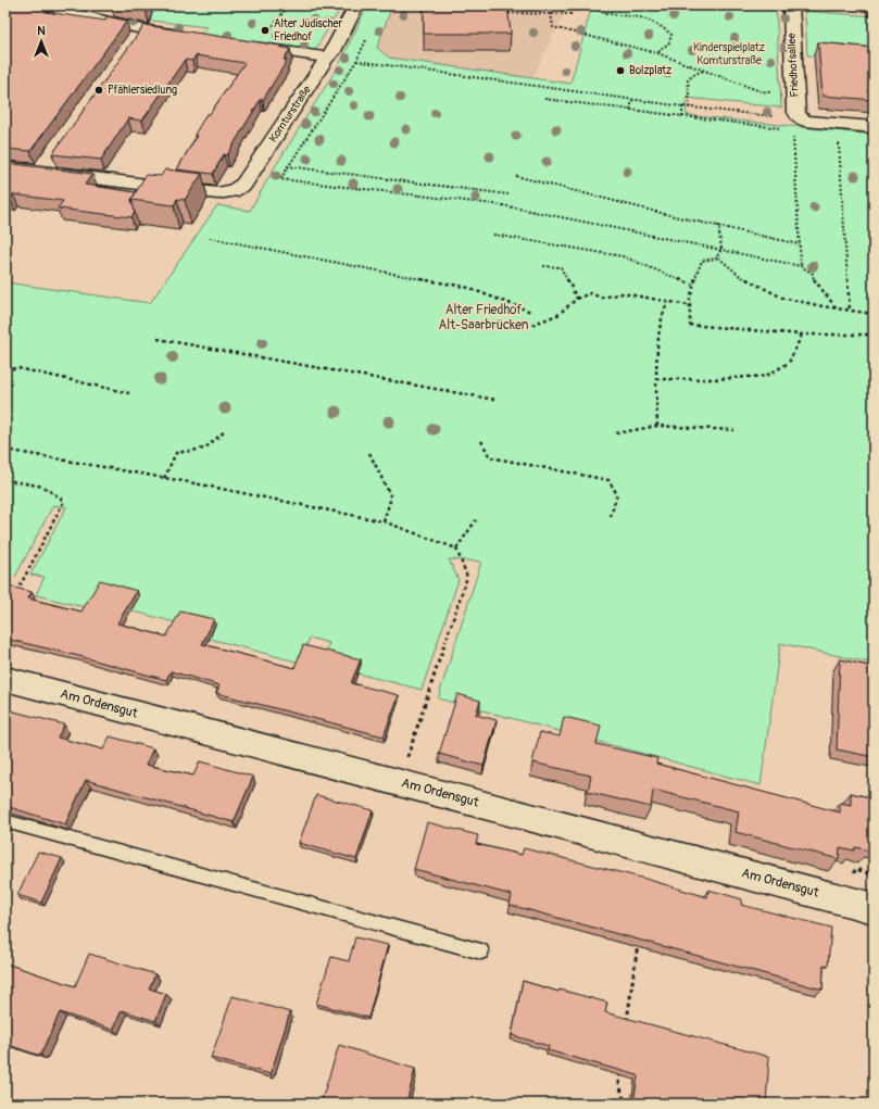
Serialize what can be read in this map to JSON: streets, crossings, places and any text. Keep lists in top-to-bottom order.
{
  "streets": {
    "street": ["Friedhofsallee", "Komturstraße", "Am Ordensgut"]
  },
  "parks": ["Kinderspielplatz Komturstraße", "Alter Friedhof Alt-Saarbrücken"],
  "places": ["Alter Jüdischer Friedhof", "Bolzplatz", "Pfählersiedlung"],
  "north": "top"
}
